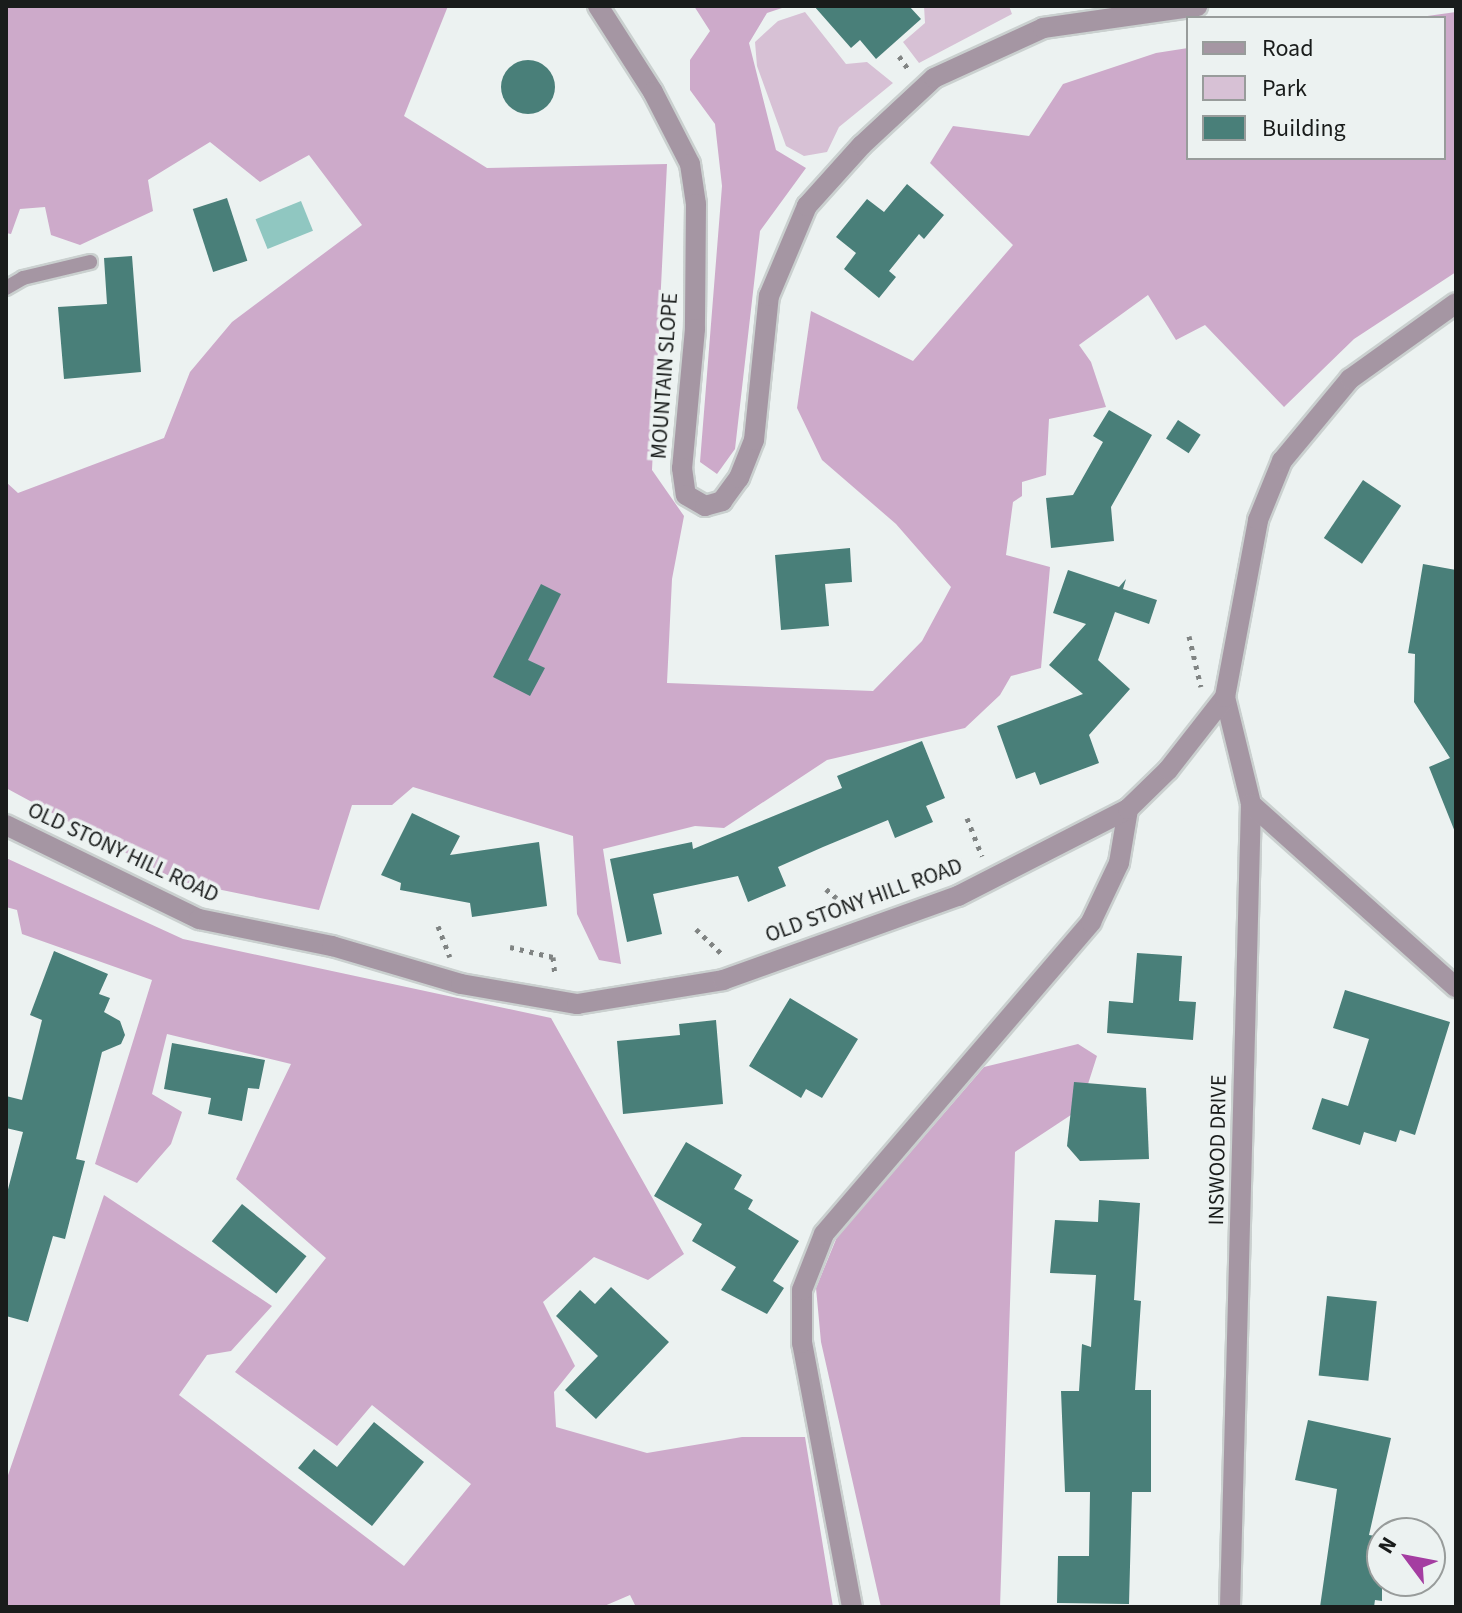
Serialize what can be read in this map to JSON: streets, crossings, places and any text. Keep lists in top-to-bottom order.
{
  "streets": {
    "street": ["MOUNTAIN SLOPE", "OLD STONY HILL ROAD", "INSWOOD DRIVE"]
  },
  "crossings": [
    ["OLD STONY HILL ROAD", "INSWOOD DRIVE"]
  ],
  "legend": ["Road", "Park", "Building"],
  "north": "top left"
}
